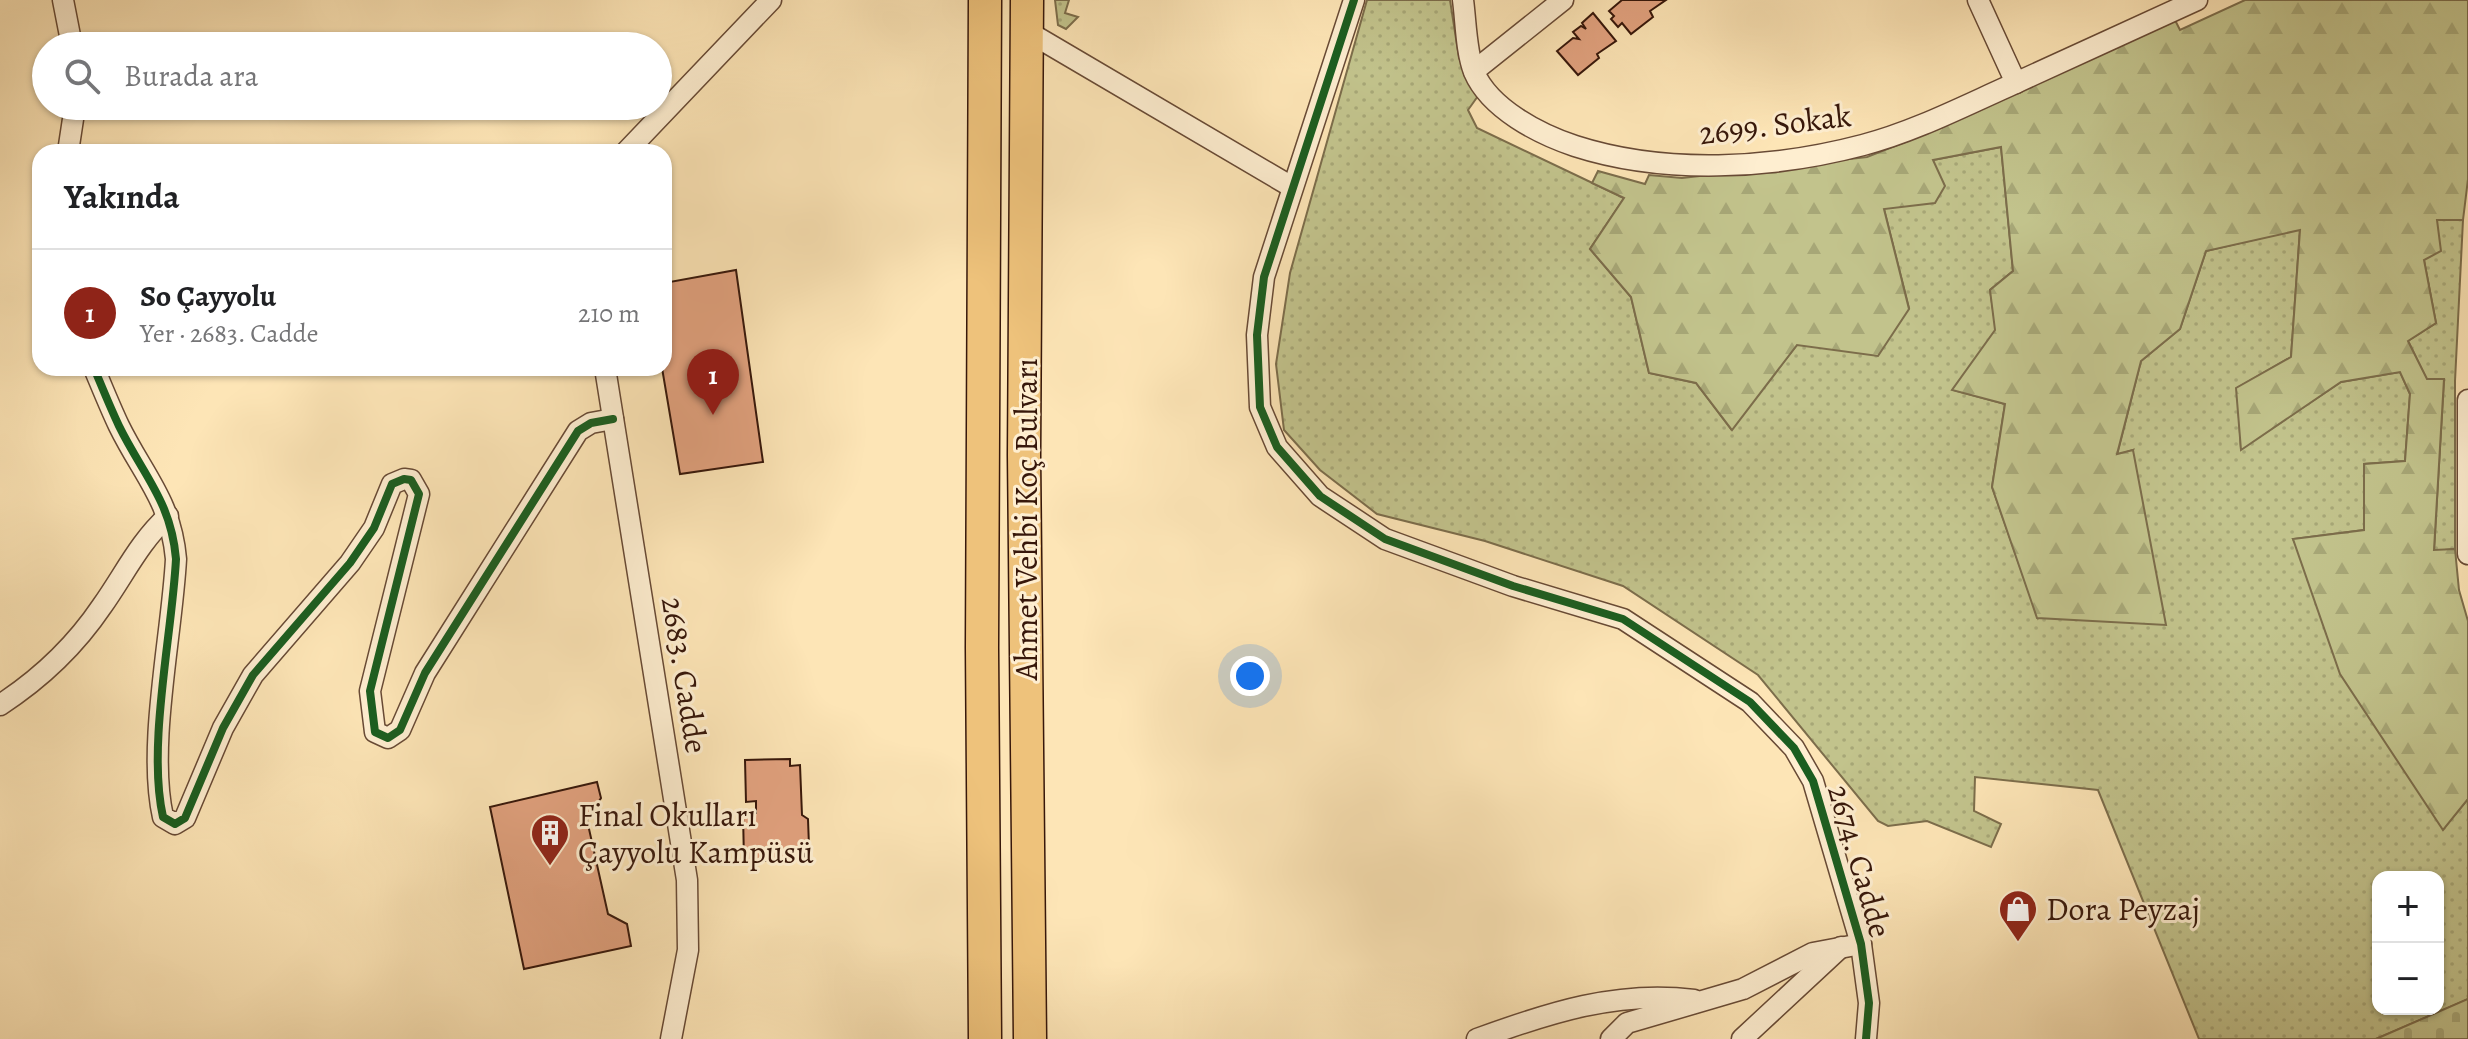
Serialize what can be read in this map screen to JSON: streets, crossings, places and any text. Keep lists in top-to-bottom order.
{
  "streets": {
    "main road": ["Ahmet Vehbi Koç Bulvarı"],
    "street": ["2699. Sokak", "2683. Cadde", "2674. Cadde"]
  },
  "places": {
    "building": ["Final Okulları Çayyolu Kampüsü"],
    "shop": ["Dora Peyzaj"]
  },
  "page": {
    "search": "Burada ara",
    "heading": "Yakında",
    "list": [
      {
        "mark": "1",
        "name": "So Çayyolu",
        "note": "Yer · 2683. Cadde",
        "value": "210 m"
      }
    ],
    "pins": "1",
    "map_buttons": ["+", "−"]
  }
}
